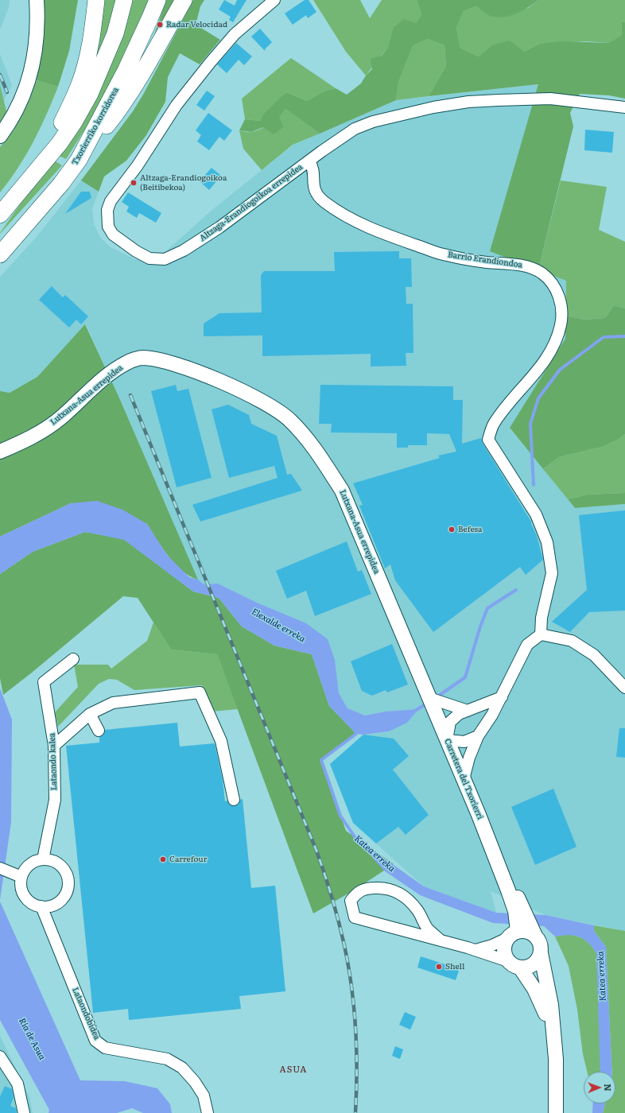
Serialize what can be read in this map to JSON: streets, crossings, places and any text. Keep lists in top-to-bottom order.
{
  "streets": {
    "highway": ["Txorierriko korridorea"],
    "main road": ["Lutxana-Asua errepidea", "Carretera del Txorierri"],
    "street": [
      "Altzaga-Erandiogoikoa errepidea",
      "Barrio Erandiondoa",
      "Lataondo kalea",
      "Lataondobidea"
    ]
  },
  "crossings": [
    ["Altzaga-Erandiogoikoa errepidea", "Barrio Erandiondoa"],
    ["Lutxana-Asua errepidea", "Carretera del Txorierri"],
    ["Lataondo kalea", "Lataondobidea"]
  ],
  "districts": ["ASUA"],
  "water": ["Elexalde erreka", "Katea erreka", "Ría de Asua"],
  "places": [
    "Radar Velocidad",
    "Altzaga-Erandiogoikoa (Beitibekoa)",
    "Befesa",
    "Carrefour",
    "Shell"
  ],
  "north": "right"
}
